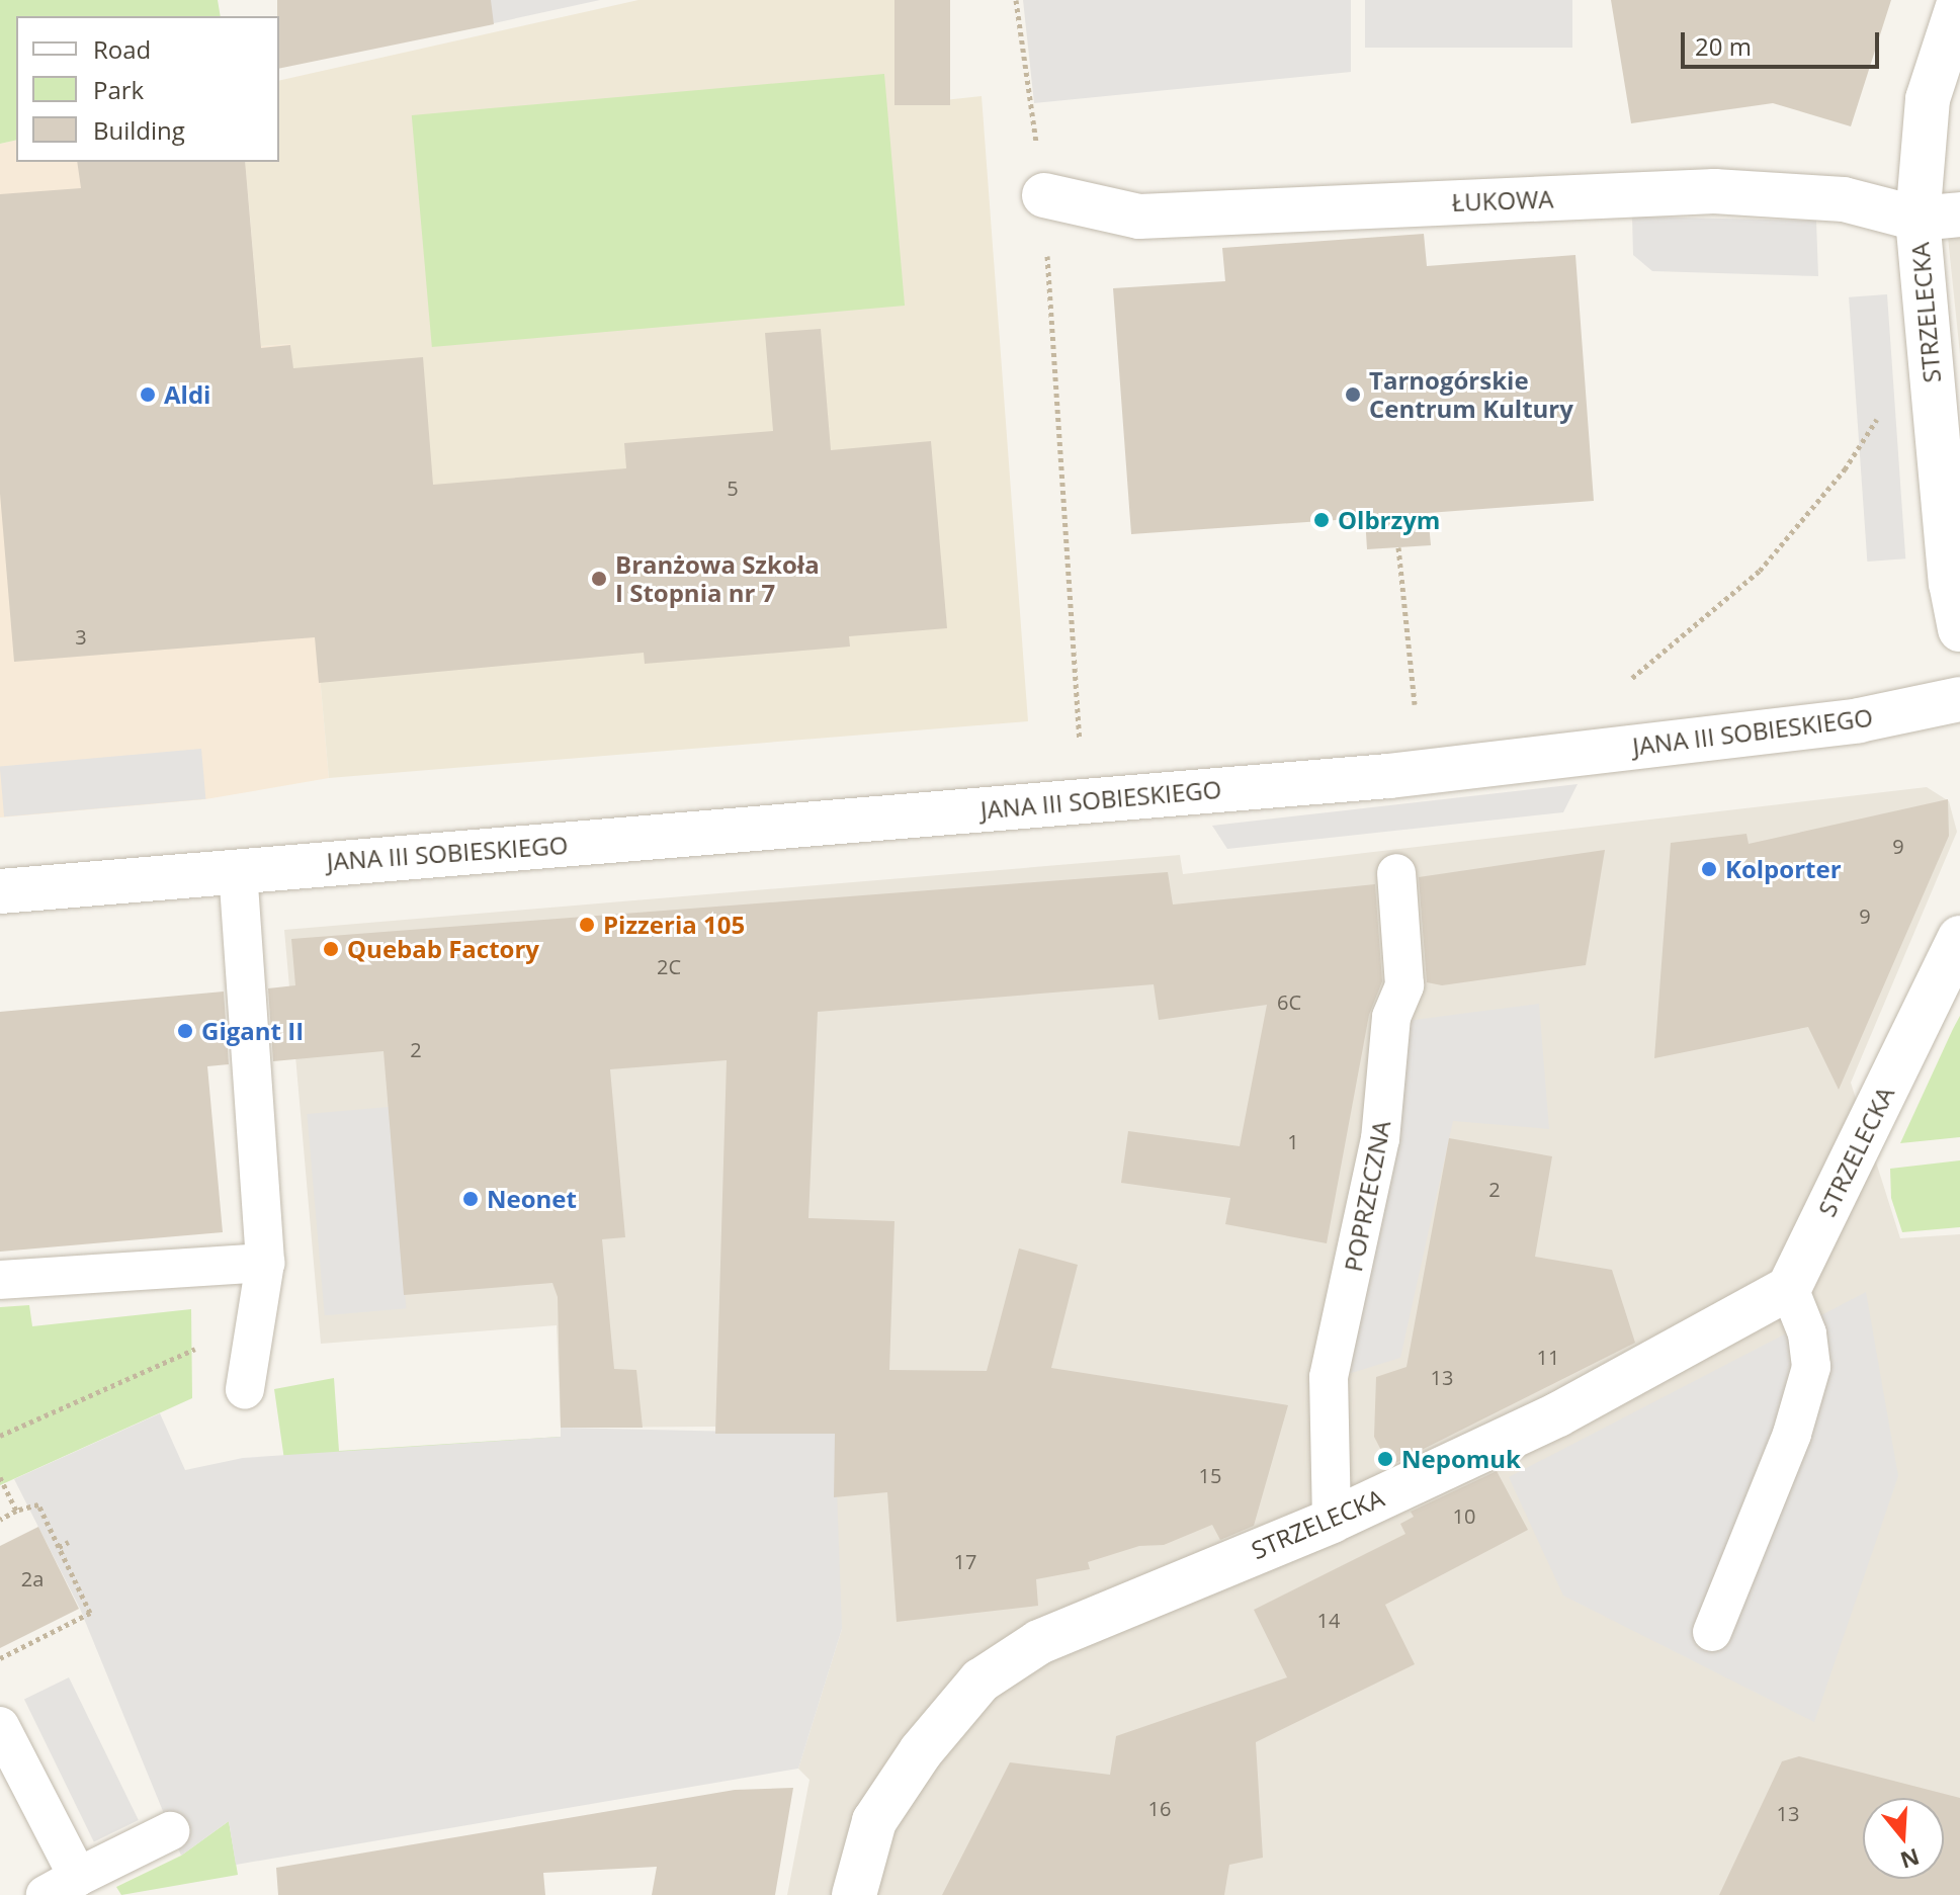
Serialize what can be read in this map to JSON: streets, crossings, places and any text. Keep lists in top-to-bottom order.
{
  "streets": {
    "street": ["ŁUKOWA", "STRZELECKA", "JANA III SOBIESKIEGO"],
    "lane": ["POPRZECZNA"]
  },
  "crossings": [
    ["ŁUKOWA", "STRZELECKA"],
    ["STRZELECKA", "POPRZECZNA"]
  ],
  "places": [
    "Aldi",
    "Tarnogórskie Centrum Kultury",
    "Olbrzym",
    "Branżowa Szkoła I Stopnia nr 7",
    "Kolporter",
    "Pizzeria 105",
    "Quebab Factory",
    "Gigant II",
    "Neonet",
    "Nepomuk"
  ],
  "house_numbers": [
    "5",
    "3",
    "9",
    "9",
    "2C",
    "6C",
    "2",
    "1",
    "2",
    "11",
    "13",
    "15",
    "10",
    "17",
    "2a",
    "14",
    "16",
    "13"
  ],
  "legend": ["Road", "Park", "Building"],
  "scale_bar": "20 m",
  "north": "bottom"
}
